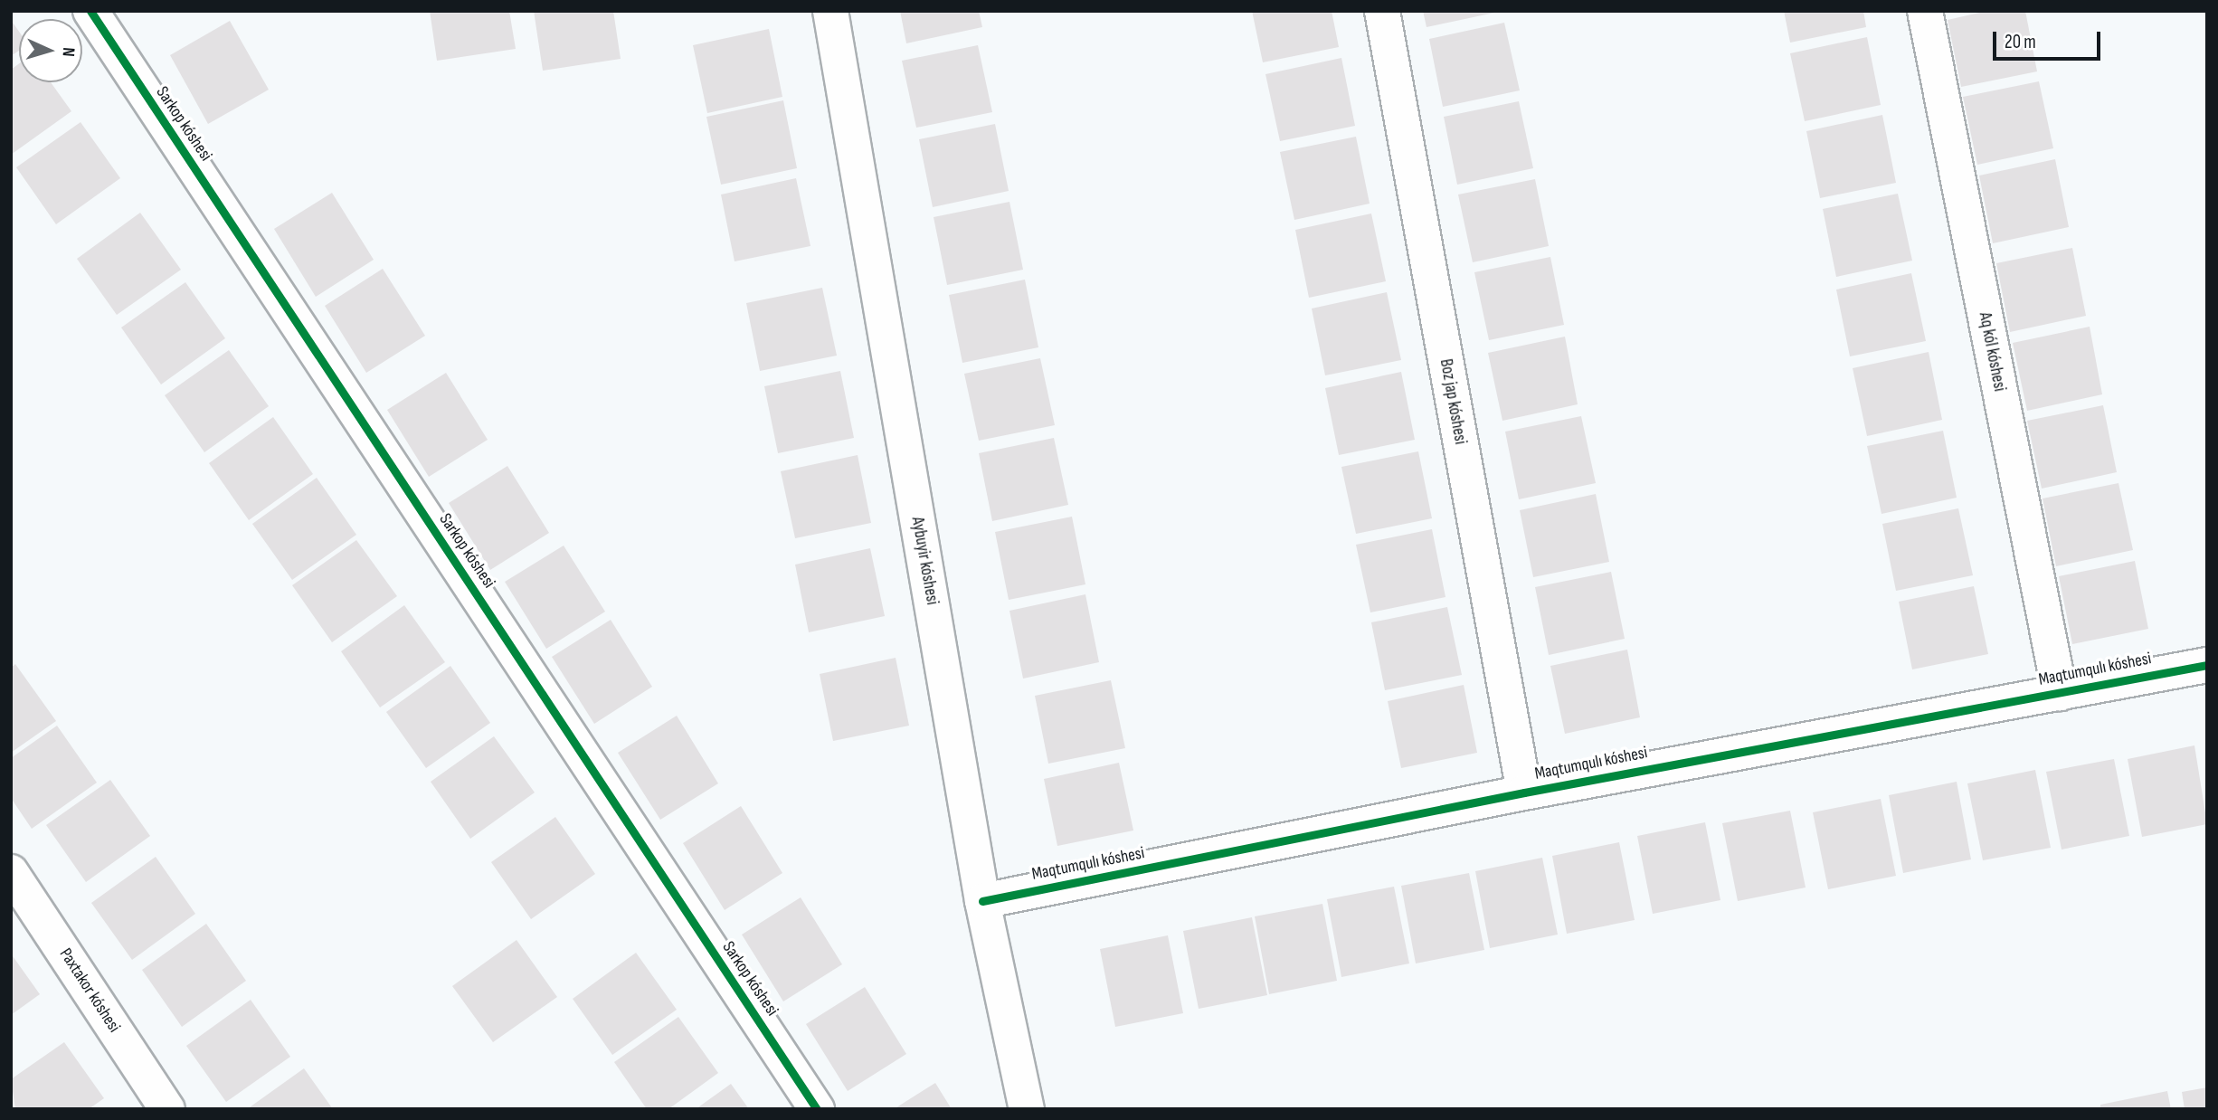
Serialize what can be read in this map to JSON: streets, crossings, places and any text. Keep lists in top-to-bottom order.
{
  "streets": {
    "street": [
      "Sarkop kóshesi",
      "Aq kól kóshesi",
      "Boz jap kóshesi",
      "Aybuyir kóshesi",
      "Maqtumqulı kóshesi",
      "Paxtakor kóshesi"
    ]
  },
  "crossings": [
    ["Aq kól kóshesi", "Maqtumqulı kóshesi"],
    ["Boz jap kóshesi", "Maqtumqulı kóshesi"],
    ["Aybuyir kóshesi", "Maqtumqulı kóshesi"]
  ],
  "scale_bar": "20 m",
  "north": "right"
}
